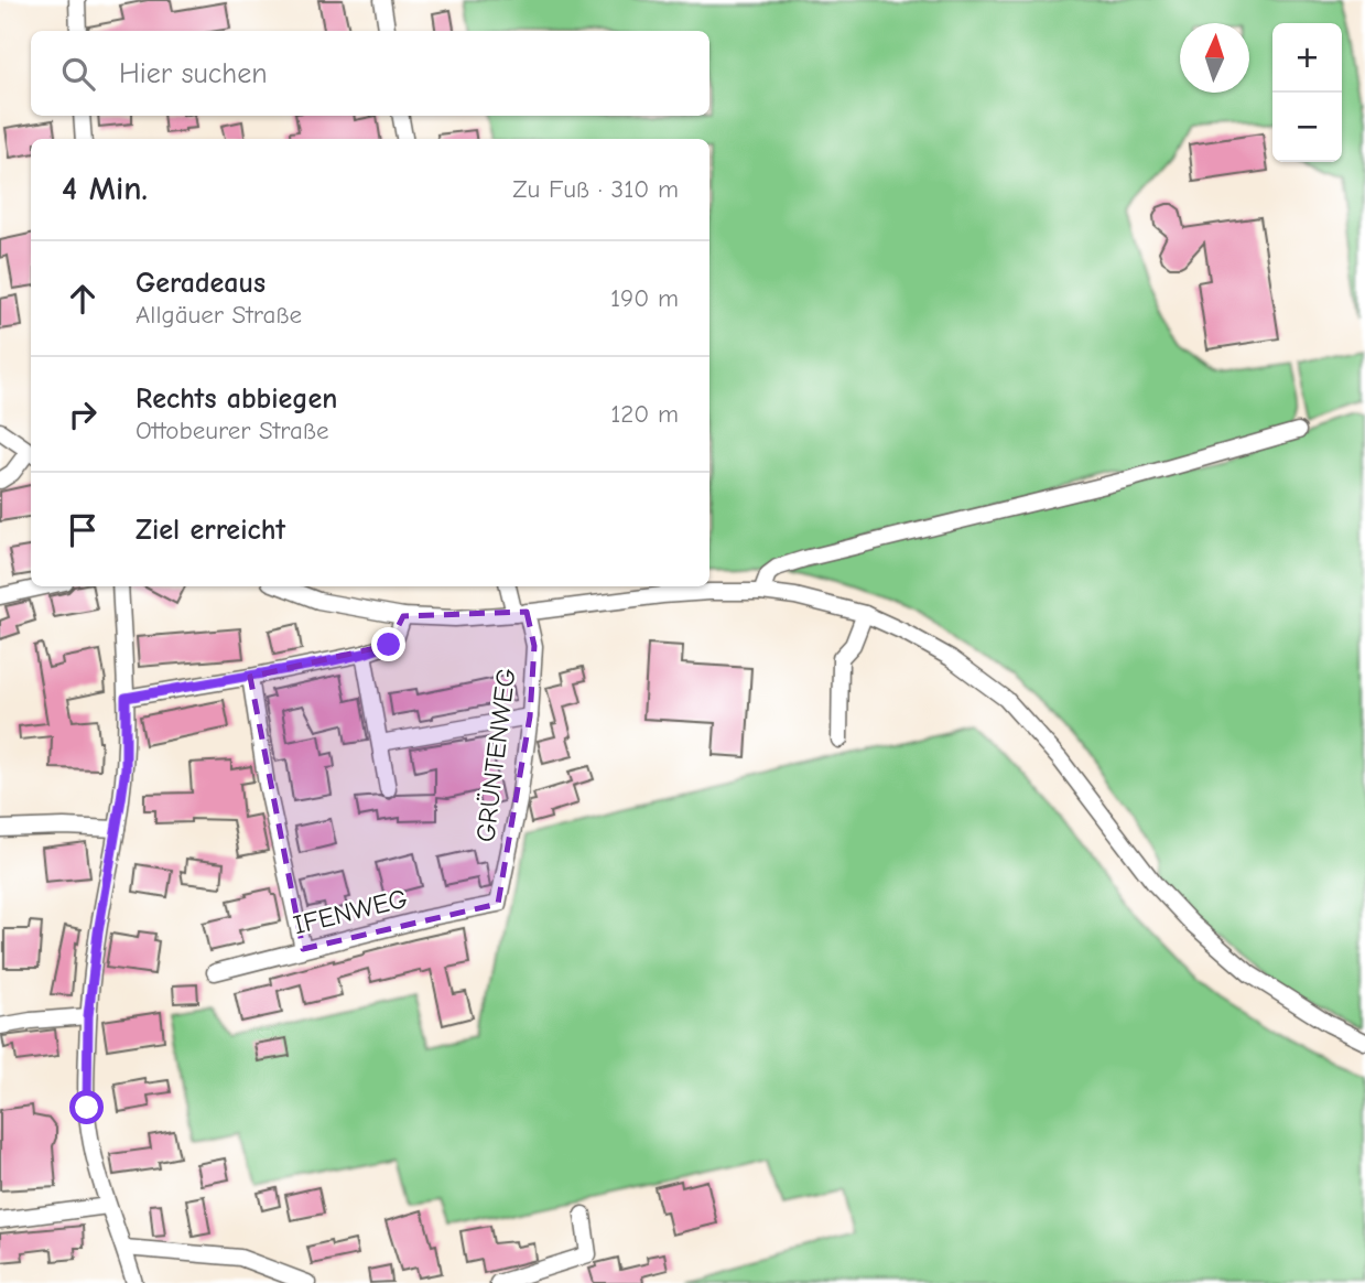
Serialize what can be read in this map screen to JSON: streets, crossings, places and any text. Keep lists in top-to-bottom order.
{
  "streets": {
    "street": ["GRÜNTENWEG", "IFENWEG"]
  },
  "crossings": [
    ["GRÜNTENWEG", "IFENWEG"]
  ],
  "north": "top",
  "page": {
    "map_buttons": ["+", "−"],
    "search": "Hier suchen",
    "heading": ["4 Min.", "Zu Fuß · 310 m"],
    "list": [
      ["Geradeaus", "Allgäuer Straße", "190 m"],
      ["Rechts abbiegen", "Ottobeurer Straße", "120 m"],
      "Ziel erreicht"
    ]
  }
}
